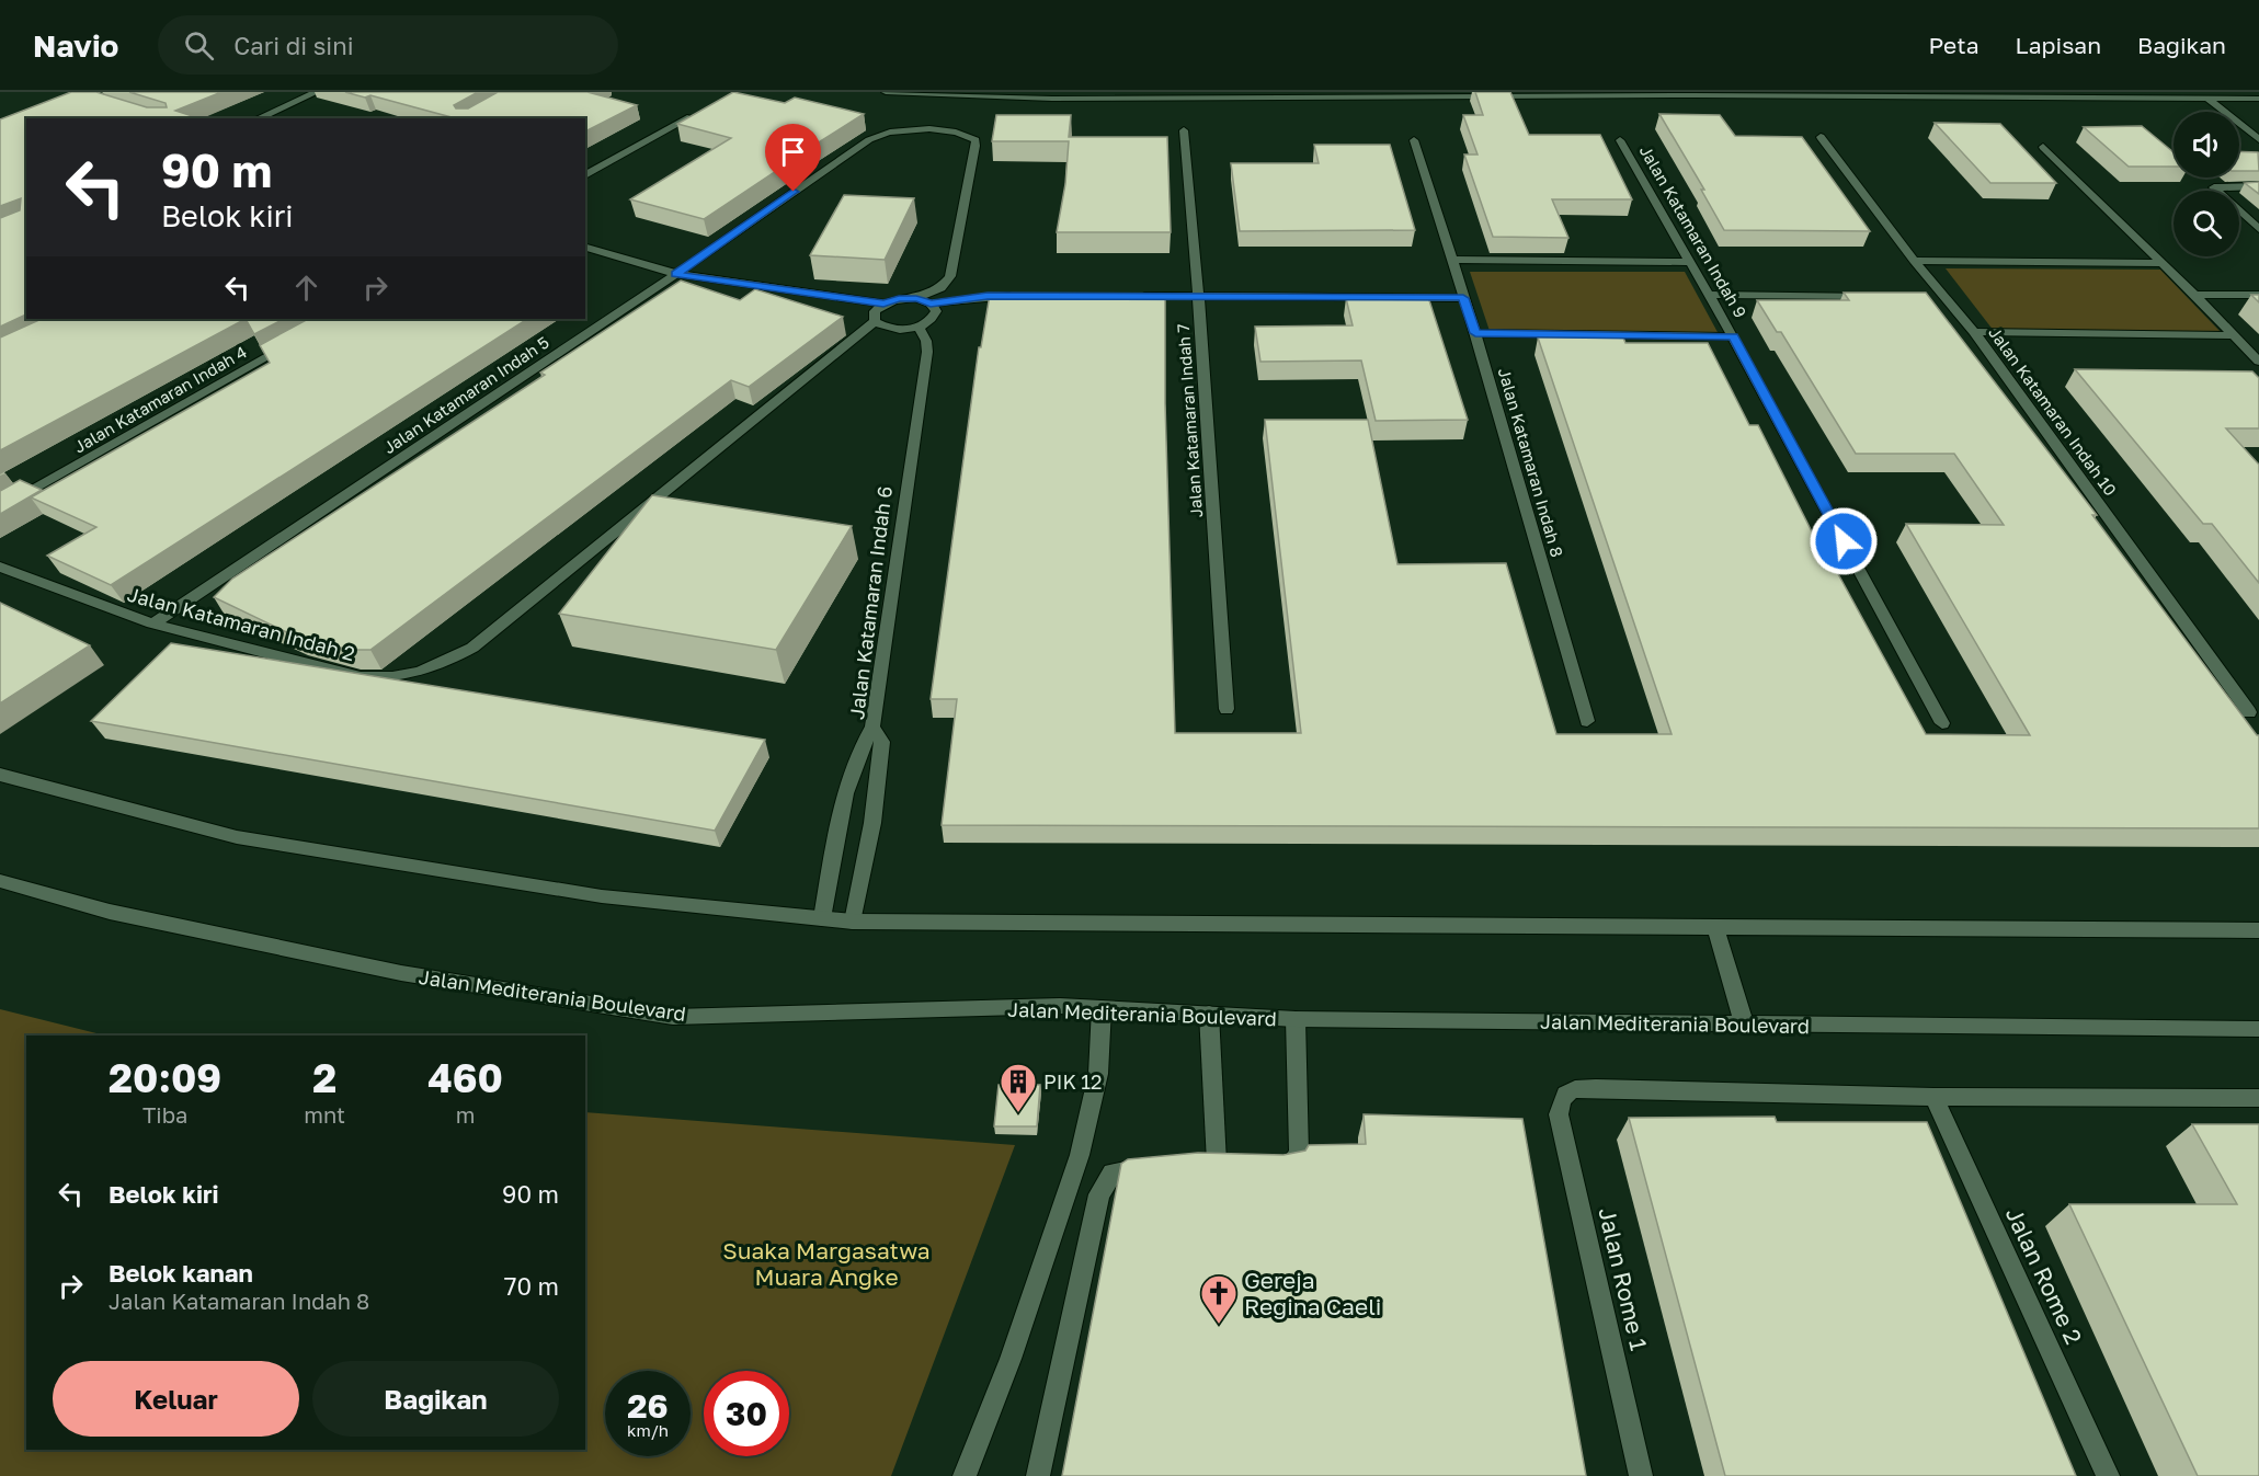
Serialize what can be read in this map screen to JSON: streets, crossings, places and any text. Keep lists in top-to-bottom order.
{
  "streets": {
    "street": [
      "Jalan Katamaran Indah 9",
      "Jalan Katamaran Indah 5",
      "Jalan Katamaran Indah 4",
      "Jalan Katamaran Indah 10",
      "Jalan Katamaran Indah 7",
      "Jalan Katamaran Indah 8",
      "Jalan Katamaran Indah 6",
      "Jalan Katamaran Indah 2",
      "Jalan Mediterania Boulevard",
      "Jalan Rome 2",
      "Jalan Rome 1"
    ]
  },
  "crossings": [
    ["Jalan Katamaran Indah 5", "Jalan Katamaran Indah 2"],
    ["Jalan Rome 2", "Jalan Rome 1"]
  ],
  "parks": ["Suaka Margasatwa Muara Angke"],
  "places": {
    "building": ["PIK 12"],
    "church": ["Gereja Regina Caeli"]
  },
  "page": {
    "header": "Navio",
    "search": "Cari di sini",
    "nav": ["Peta", "Lapisan", "Bagikan"],
    "turn": ["90 m", "Belok kiri"],
    "eta": [
      "20:09",
      "Tiba",
      "2",
      "mnt",
      "460",
      "m"
    ],
    "list": [
      {
        "name": "Belok kiri",
        "value": "90 m"
      },
      {
        "name": "Belok kanan",
        "note": "Jalan Katamaran Indah 8",
        "value": "70 m"
      }
    ],
    "buttons": ["Keluar", "Bagikan"],
    "speed": "26 km/h",
    "limit": "30"
  }
}
